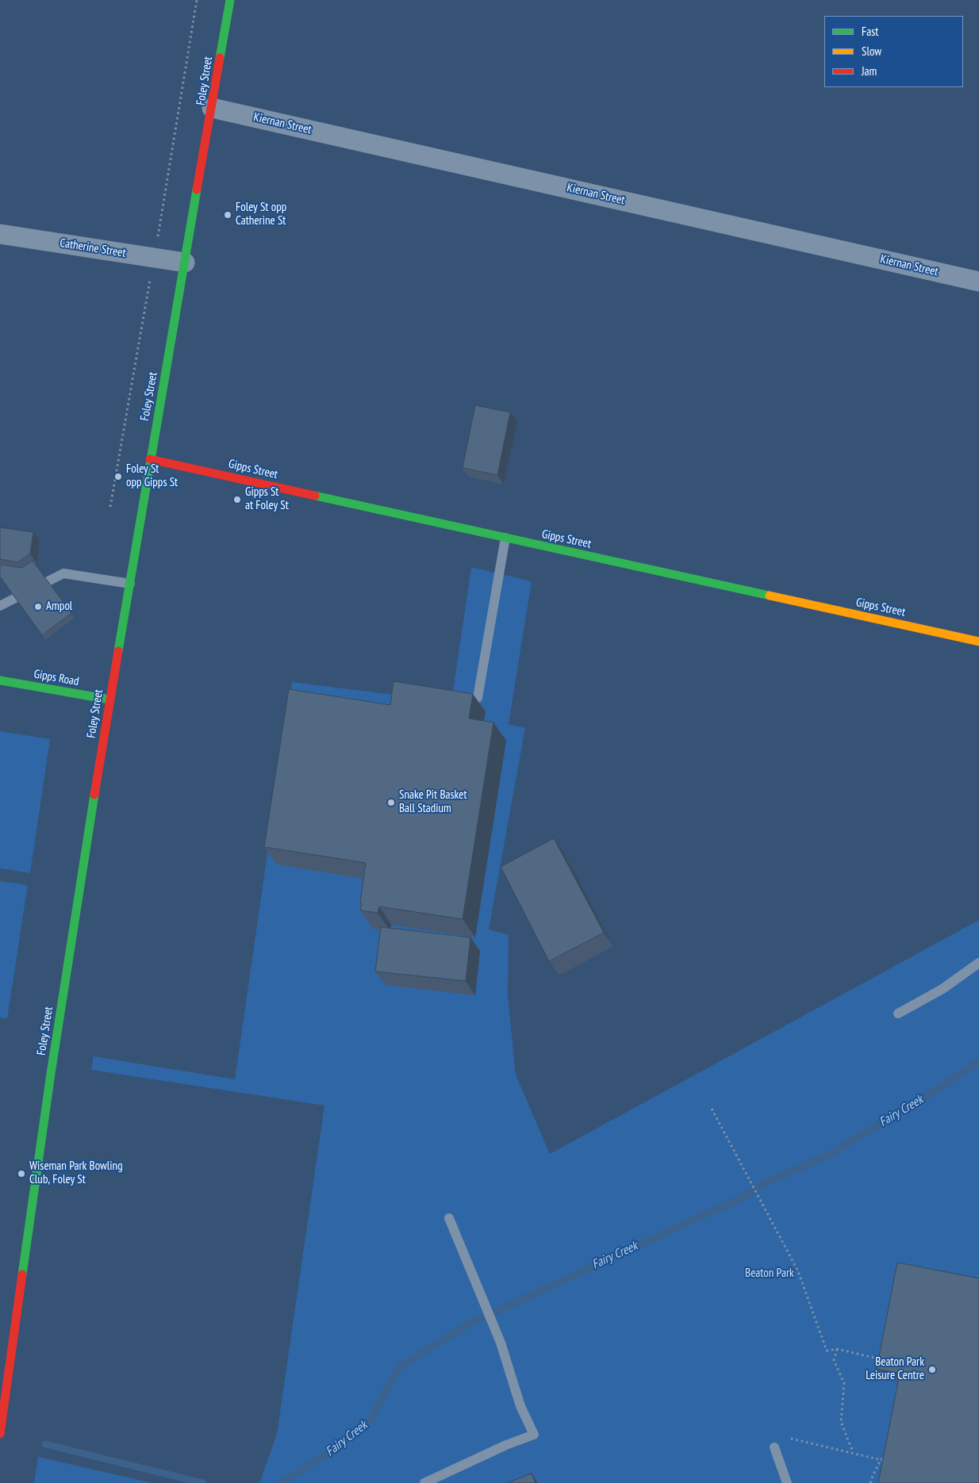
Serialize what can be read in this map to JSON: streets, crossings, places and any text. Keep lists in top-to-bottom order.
{
  "streets": {
    "main road": ["Foley Street", "Gipps Street", "Gipps Road"],
    "street": ["Kiernan Street", "Catherine Street"]
  },
  "crossings": [
    ["Foley Street", "Kiernan Street"],
    ["Foley Street", "Catherine Street"],
    ["Foley Street", "Gipps Street"],
    ["Foley Street", "Gipps Road"]
  ],
  "water": ["Fairy Creek"],
  "parks": ["Beaton Park"],
  "places": [
    "Foley St opp Catherine St",
    "Foley St opp Gipps St",
    "Gipps St at Foley St",
    "Ampol",
    "Snake Pit Basket Ball Stadium",
    "Wiseman Park Bowling Club, Foley St",
    "Beaton Park Leisure Centre"
  ],
  "legend": ["Fast", "Slow", "Jam"]
}
